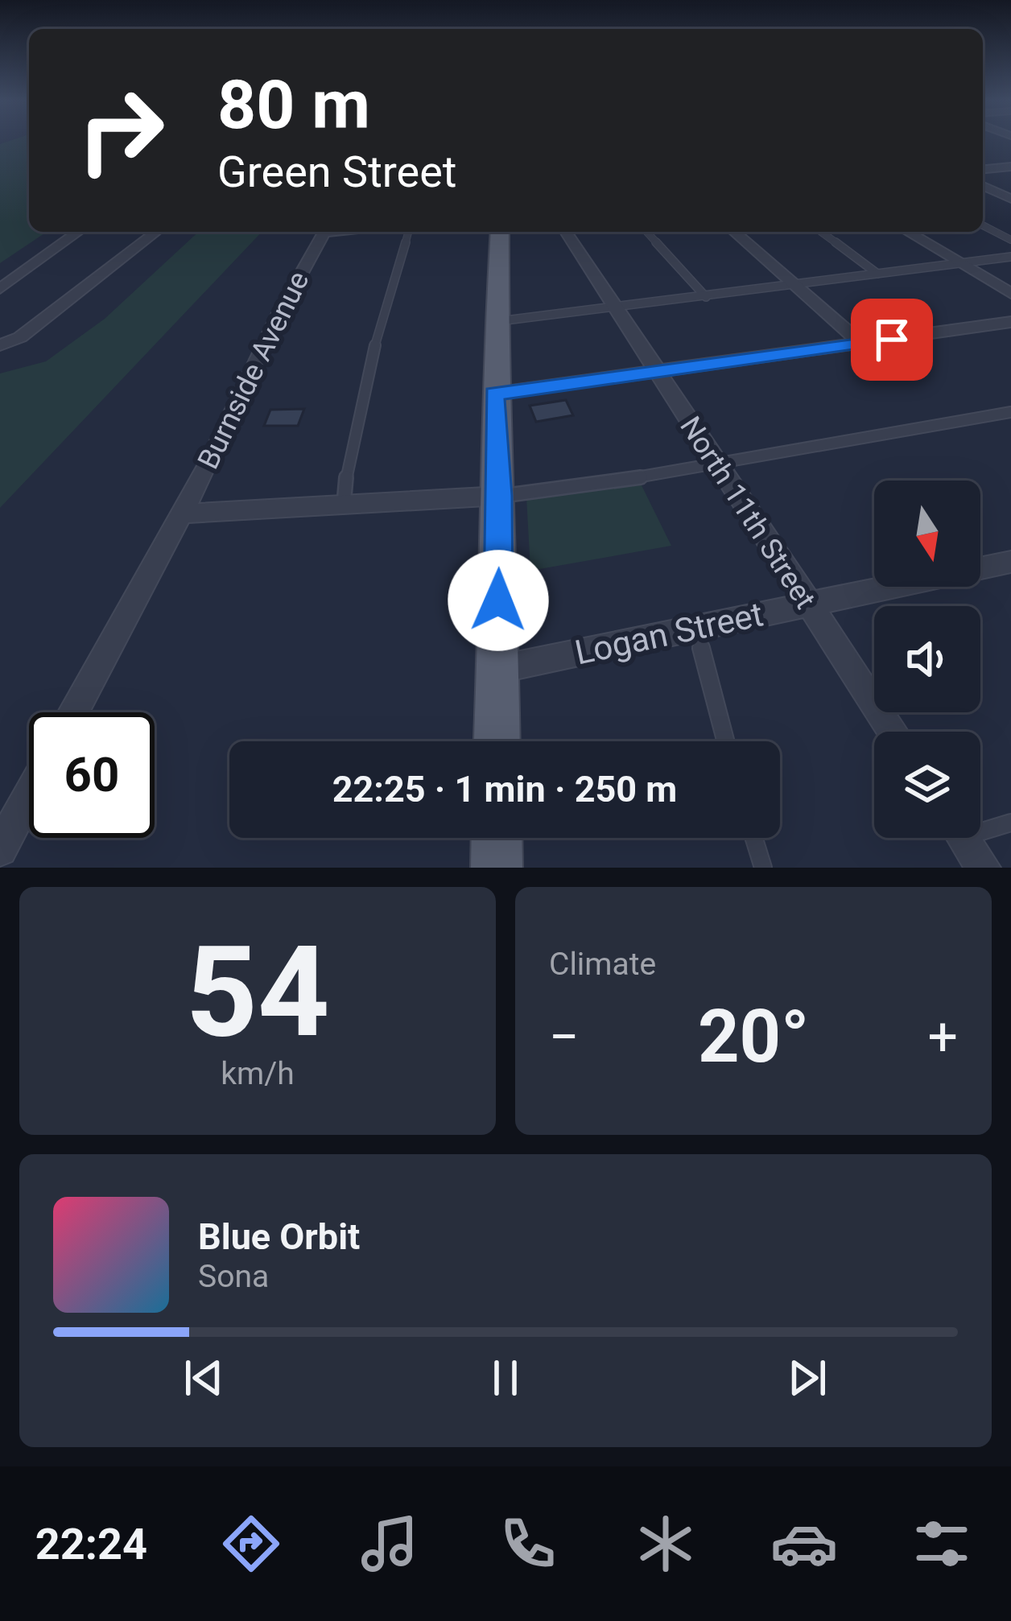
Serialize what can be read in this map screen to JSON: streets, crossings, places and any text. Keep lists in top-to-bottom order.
{
  "streets": {
    "street": ["Burnside Avenue", "North 11th Street", "Logan Street"]
  },
  "crossings": [
    ["North 11th Street", "Logan Street"]
  ],
  "north": "bottom",
  "page": {
    "turn": ["80 m", "Green Street"],
    "limit": "60",
    "trip": "22:25 · 1 min · 250 m",
    "tile": [
      ["54", "km/h"],
      "Climate"
    ],
    "heat": ["−", "20°", "+"],
    "song": ["Blue Orbit", "Sona"],
    "tabs": "22:24"
  }
}
